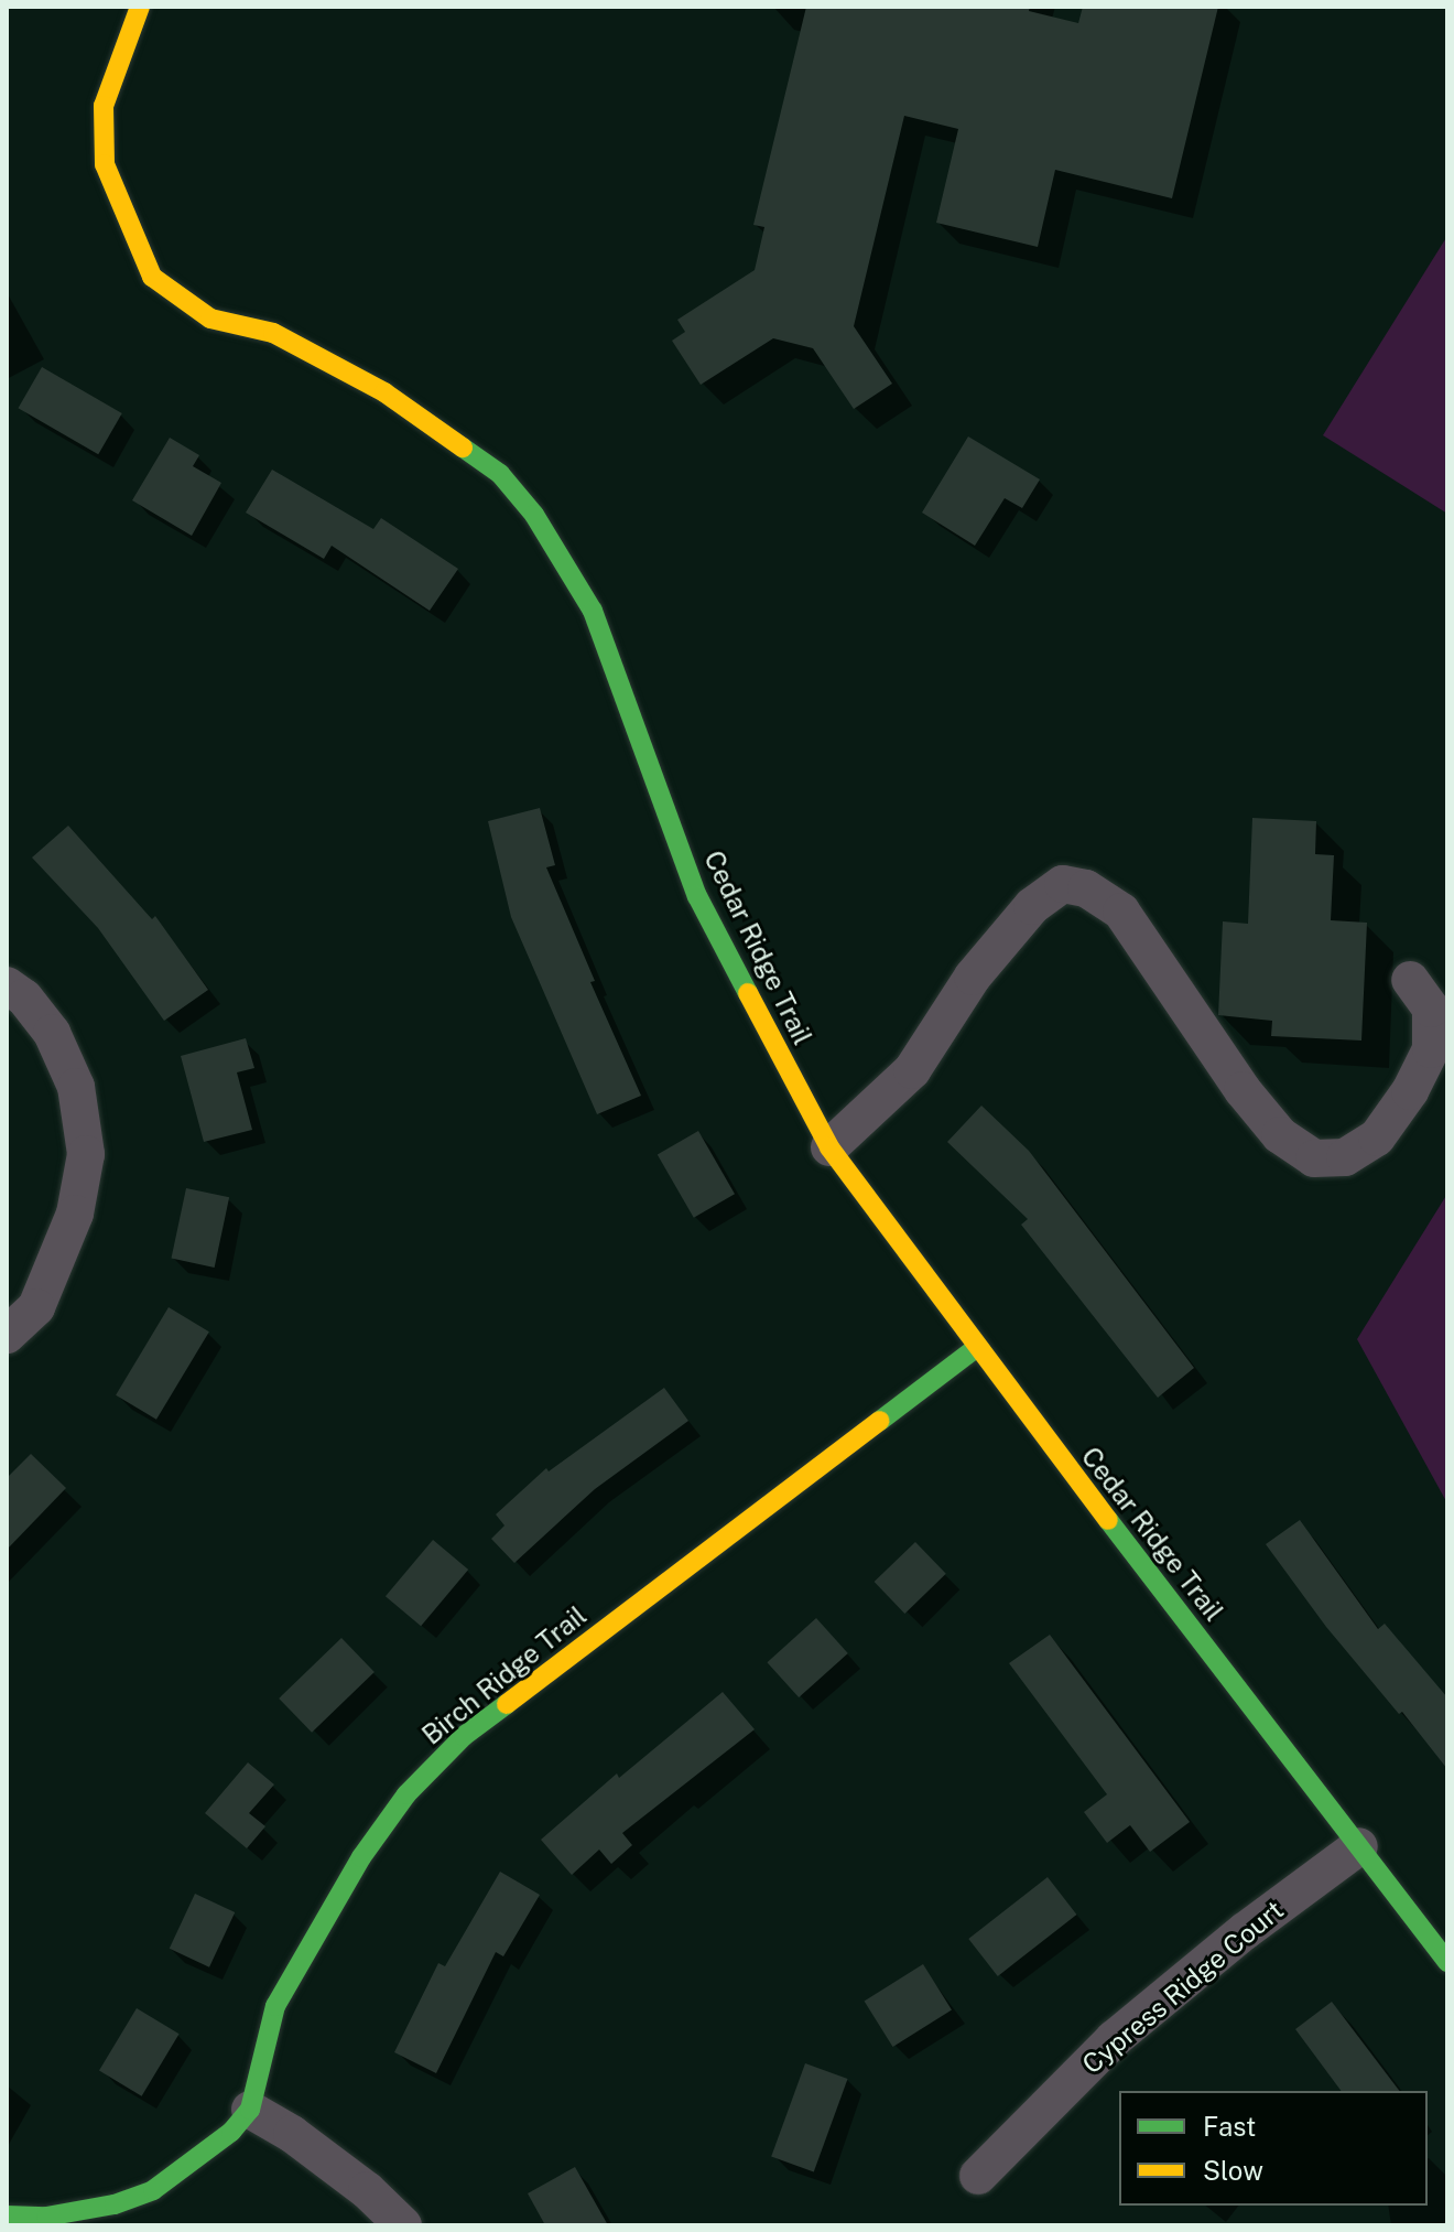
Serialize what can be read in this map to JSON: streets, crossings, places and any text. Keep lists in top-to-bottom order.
{
  "streets": {
    "street": ["Cedar Ridge Trail", "Birch Ridge Trail", "Cypress Ridge Court"]
  },
  "crossings": [
    ["Cedar Ridge Trail", "Birch Ridge Trail"],
    ["Cedar Ridge Trail", "Cypress Ridge Court"]
  ],
  "legend": ["Fast", "Slow"]
}
